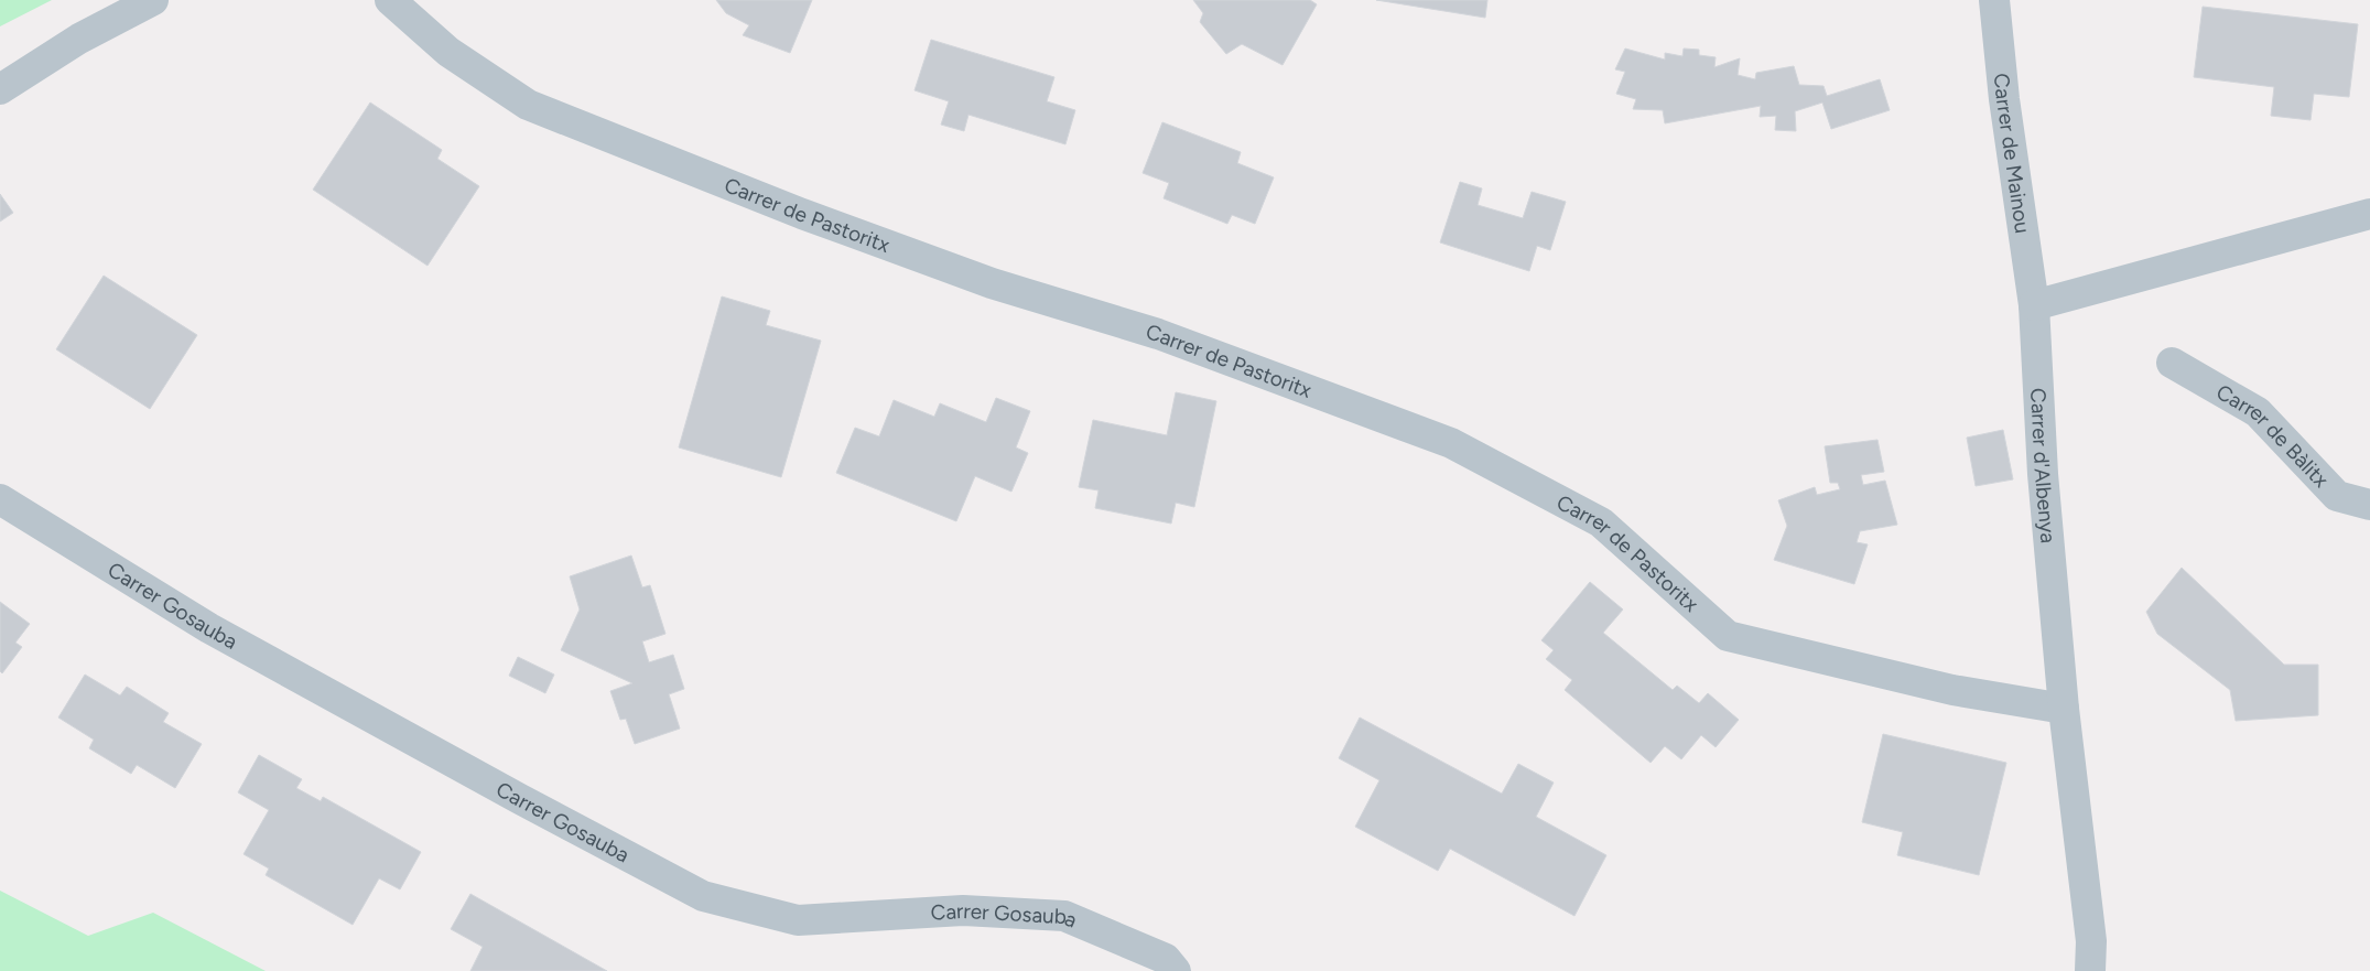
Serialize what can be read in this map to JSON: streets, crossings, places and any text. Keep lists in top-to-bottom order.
{
  "streets": {
    "street": [
      "Carrer de Mainou",
      "Carrer de Pastoritx",
      "Carrer de Bàlitx",
      "Carrer d'Albenya",
      "Carrer Gosauba"
    ]
  },
  "crossings": [
    ["Carrer de Mainou", "Carrer d'Albenya"],
    ["Carrer de Pastoritx", "Carrer d'Albenya"]
  ]
}
